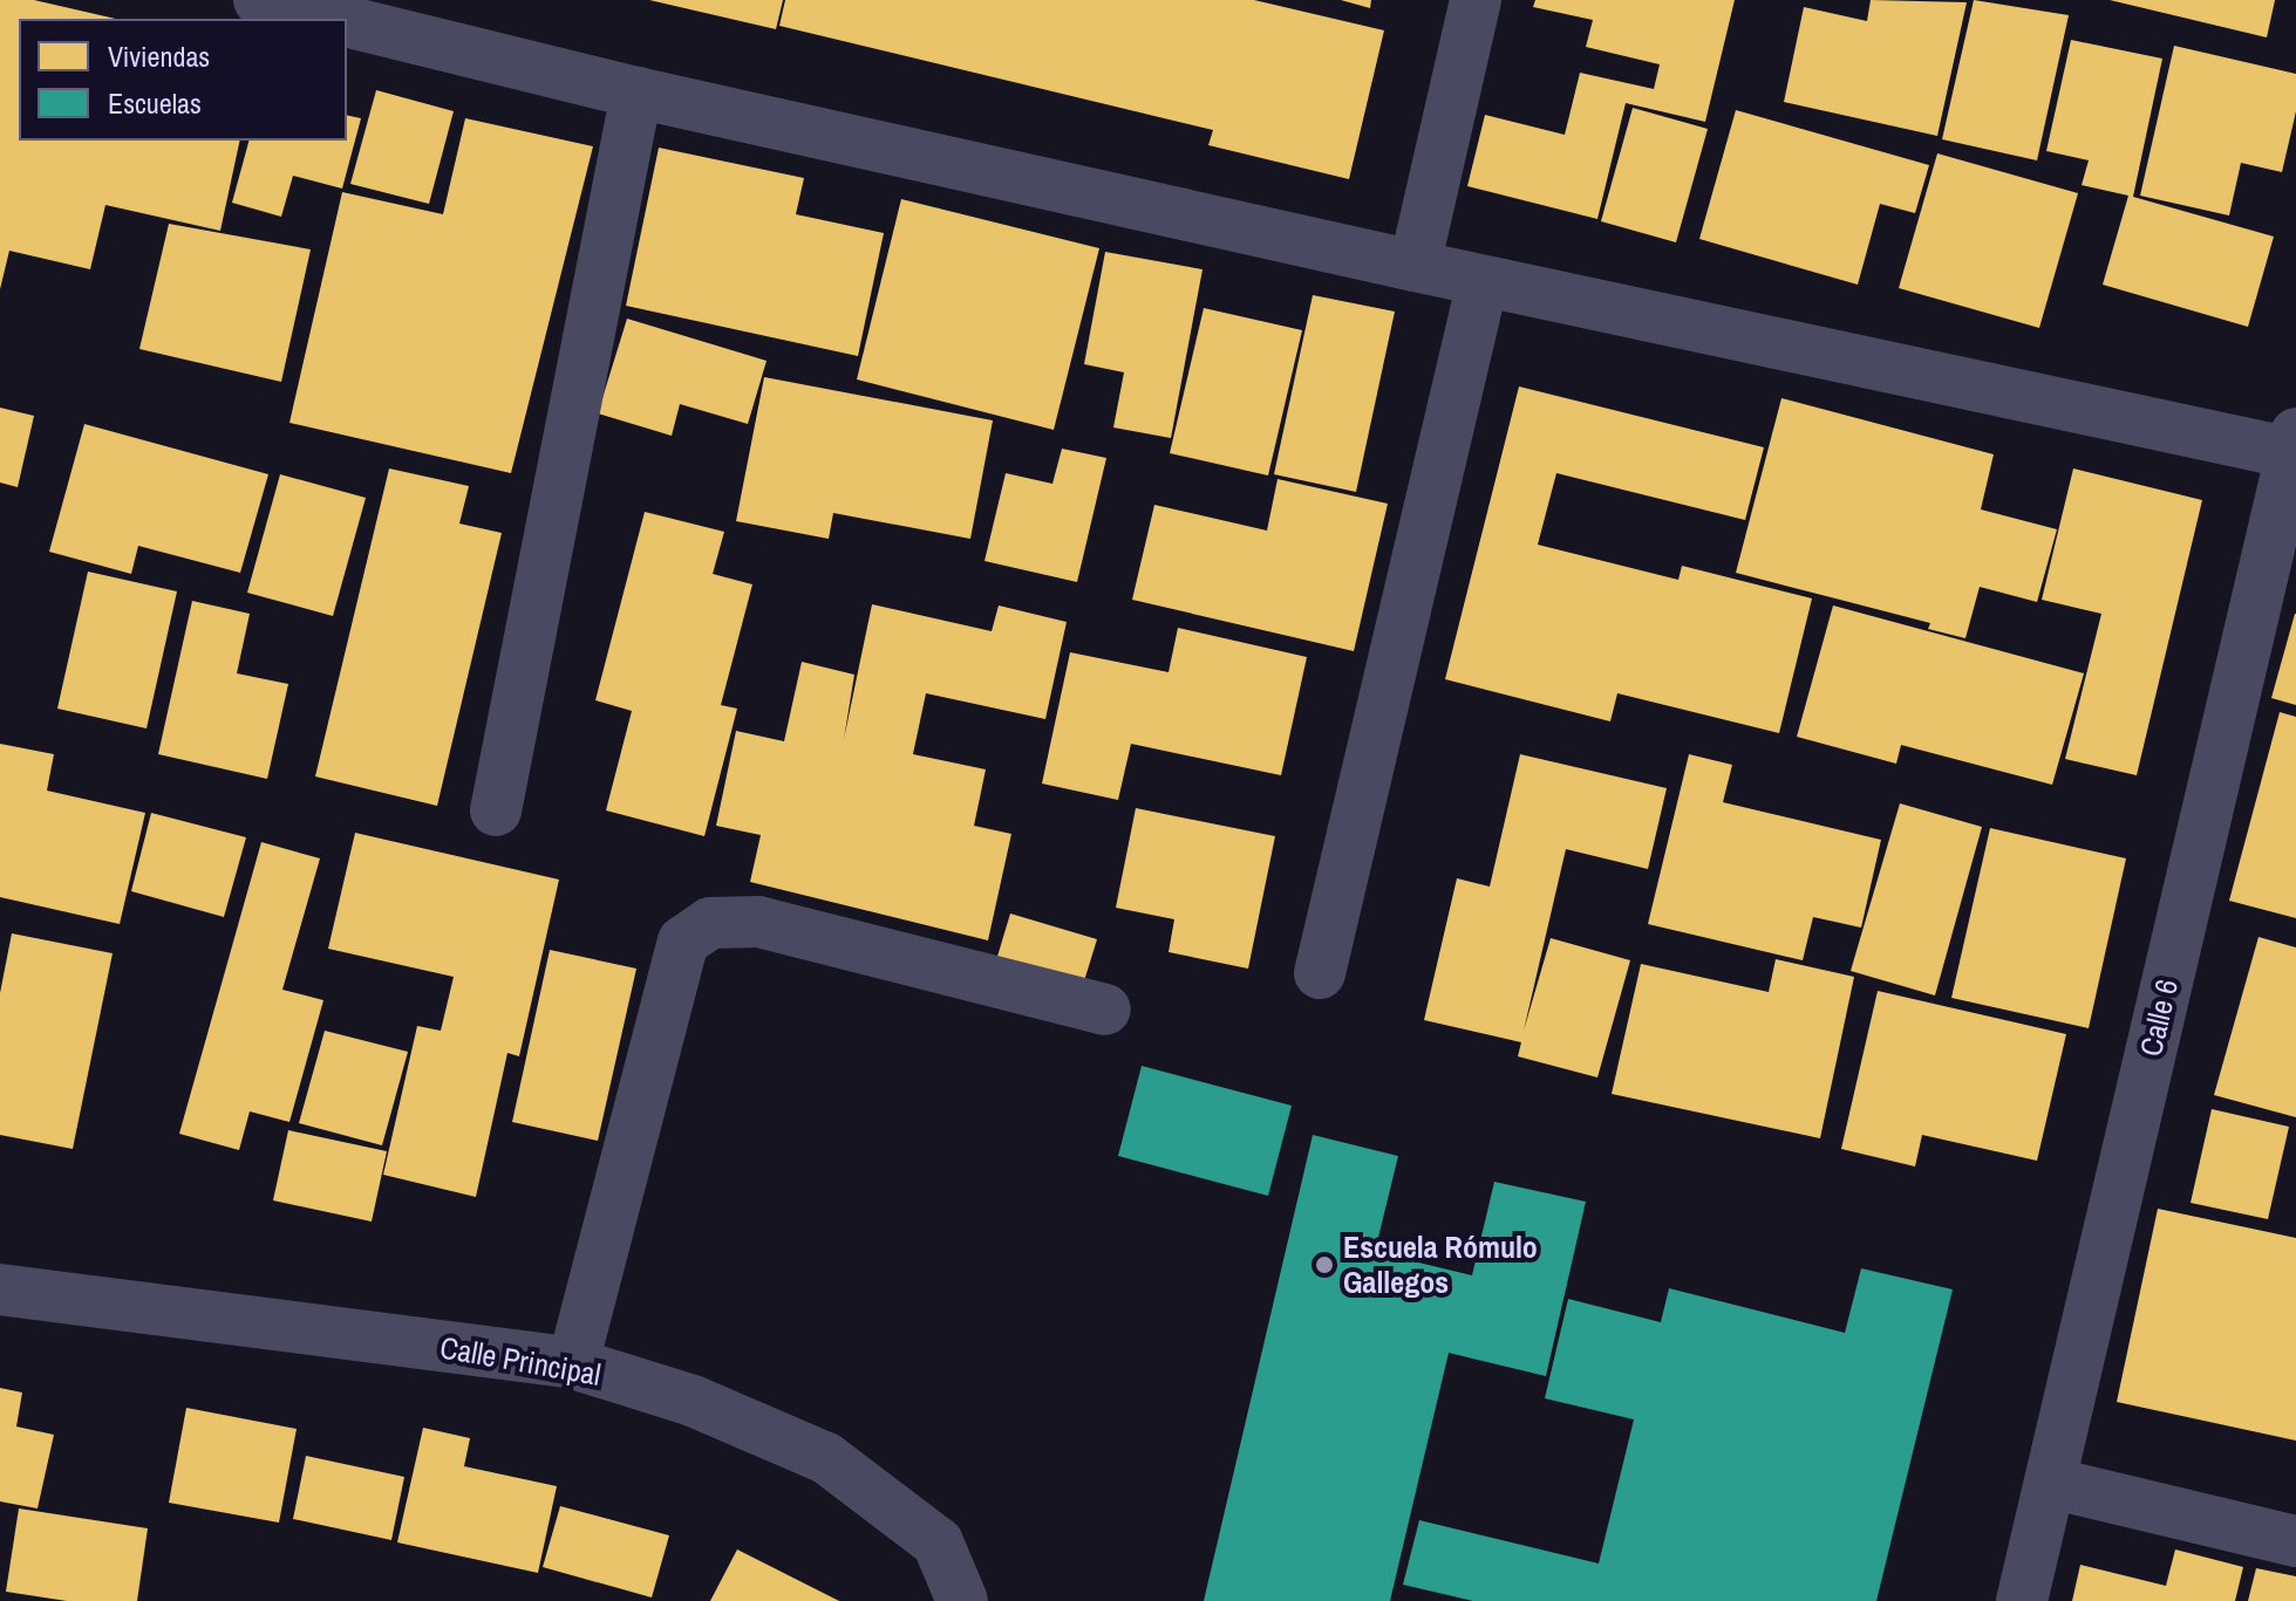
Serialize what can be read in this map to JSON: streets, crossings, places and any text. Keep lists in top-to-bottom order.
{
  "streets": {
    "street": ["Calle 6", "Calle Principal"]
  },
  "places": ["Escuela Rómulo Gallegos"],
  "legend": ["Viviendas", "Escuelas"]
}
